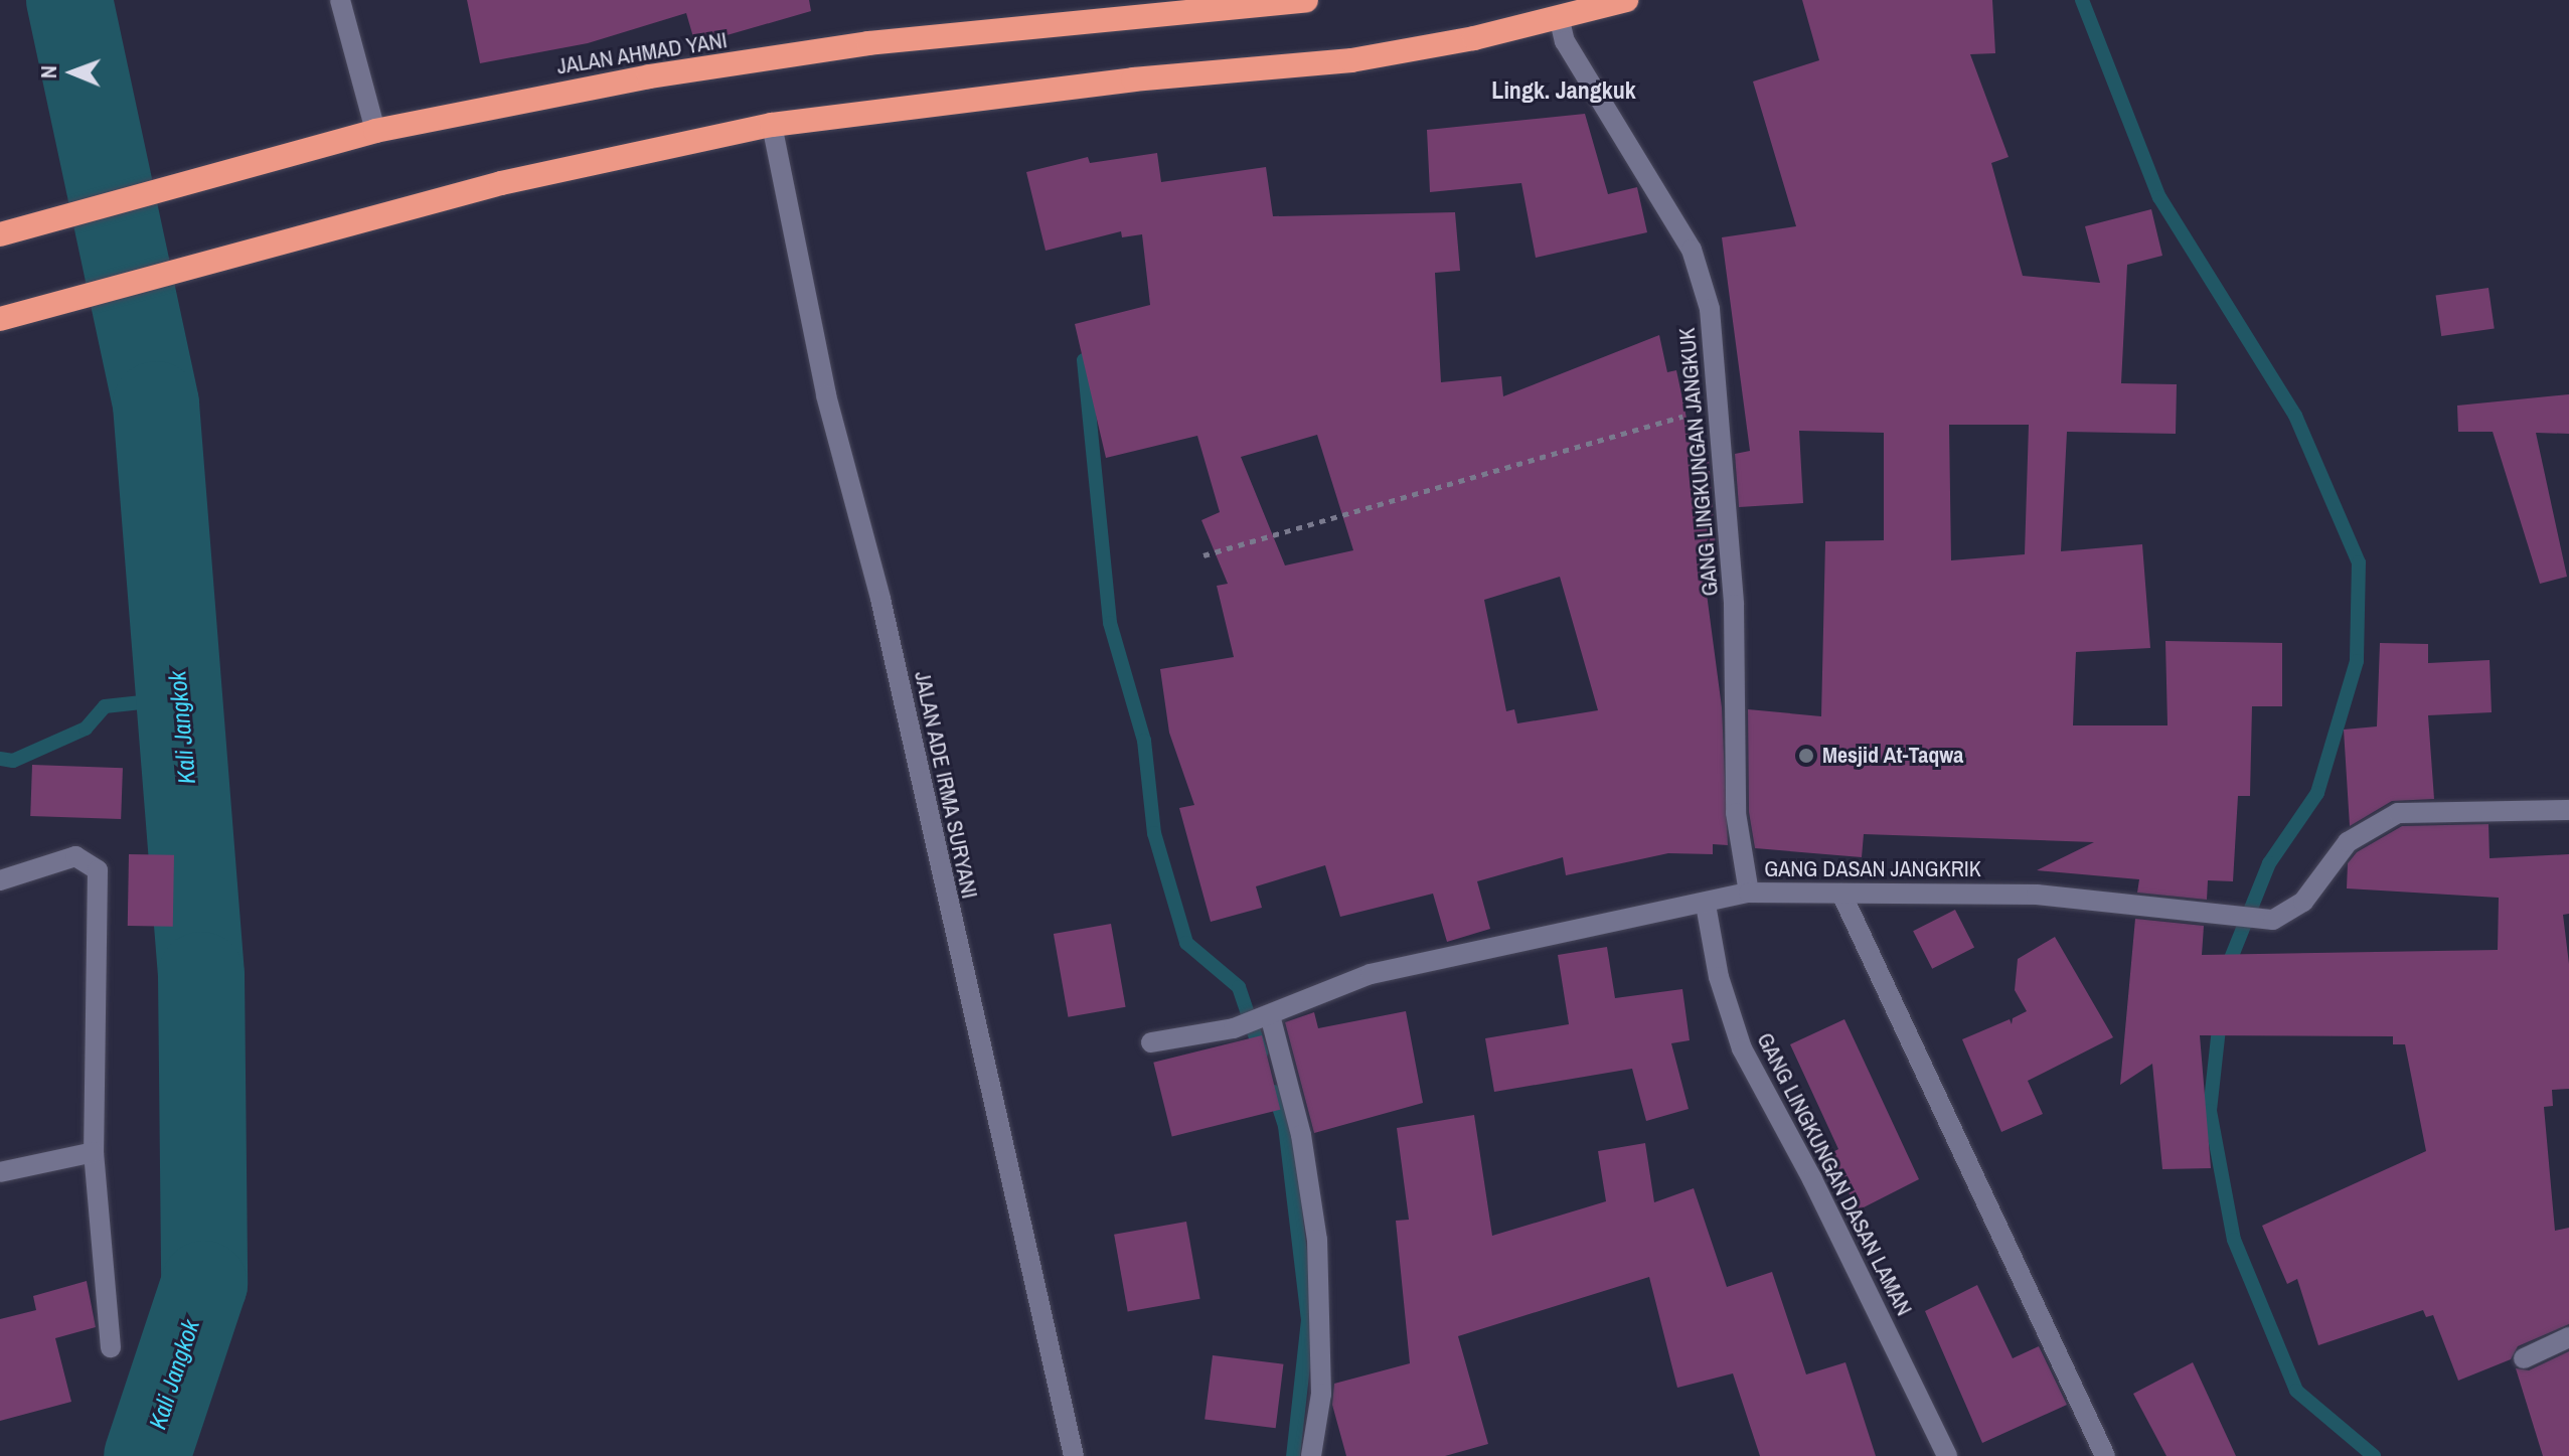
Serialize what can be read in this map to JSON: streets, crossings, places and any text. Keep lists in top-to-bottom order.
{
  "streets": {
    "highway": ["JALAN AHMAD YANI"],
    "street": [
      "GANG LINGKUNGAN JANGKUK",
      "JALAN ADE IRMA SURYANI",
      "GANG DASAN JANGKRIK",
      "GANG LINGKUNGAN DASAN LAMAN"
    ]
  },
  "crossings": [
    ["GANG LINGKUNGAN JANGKUK", "GANG DASAN JANGKRIK"],
    ["GANG DASAN JANGKRIK", "GANG LINGKUNGAN DASAN LAMAN"]
  ],
  "districts": ["Lingk. Jangkuk"],
  "water": ["Kali Jangkok"],
  "places": ["Mesjid At-Taqwa"],
  "north": "left"
}
